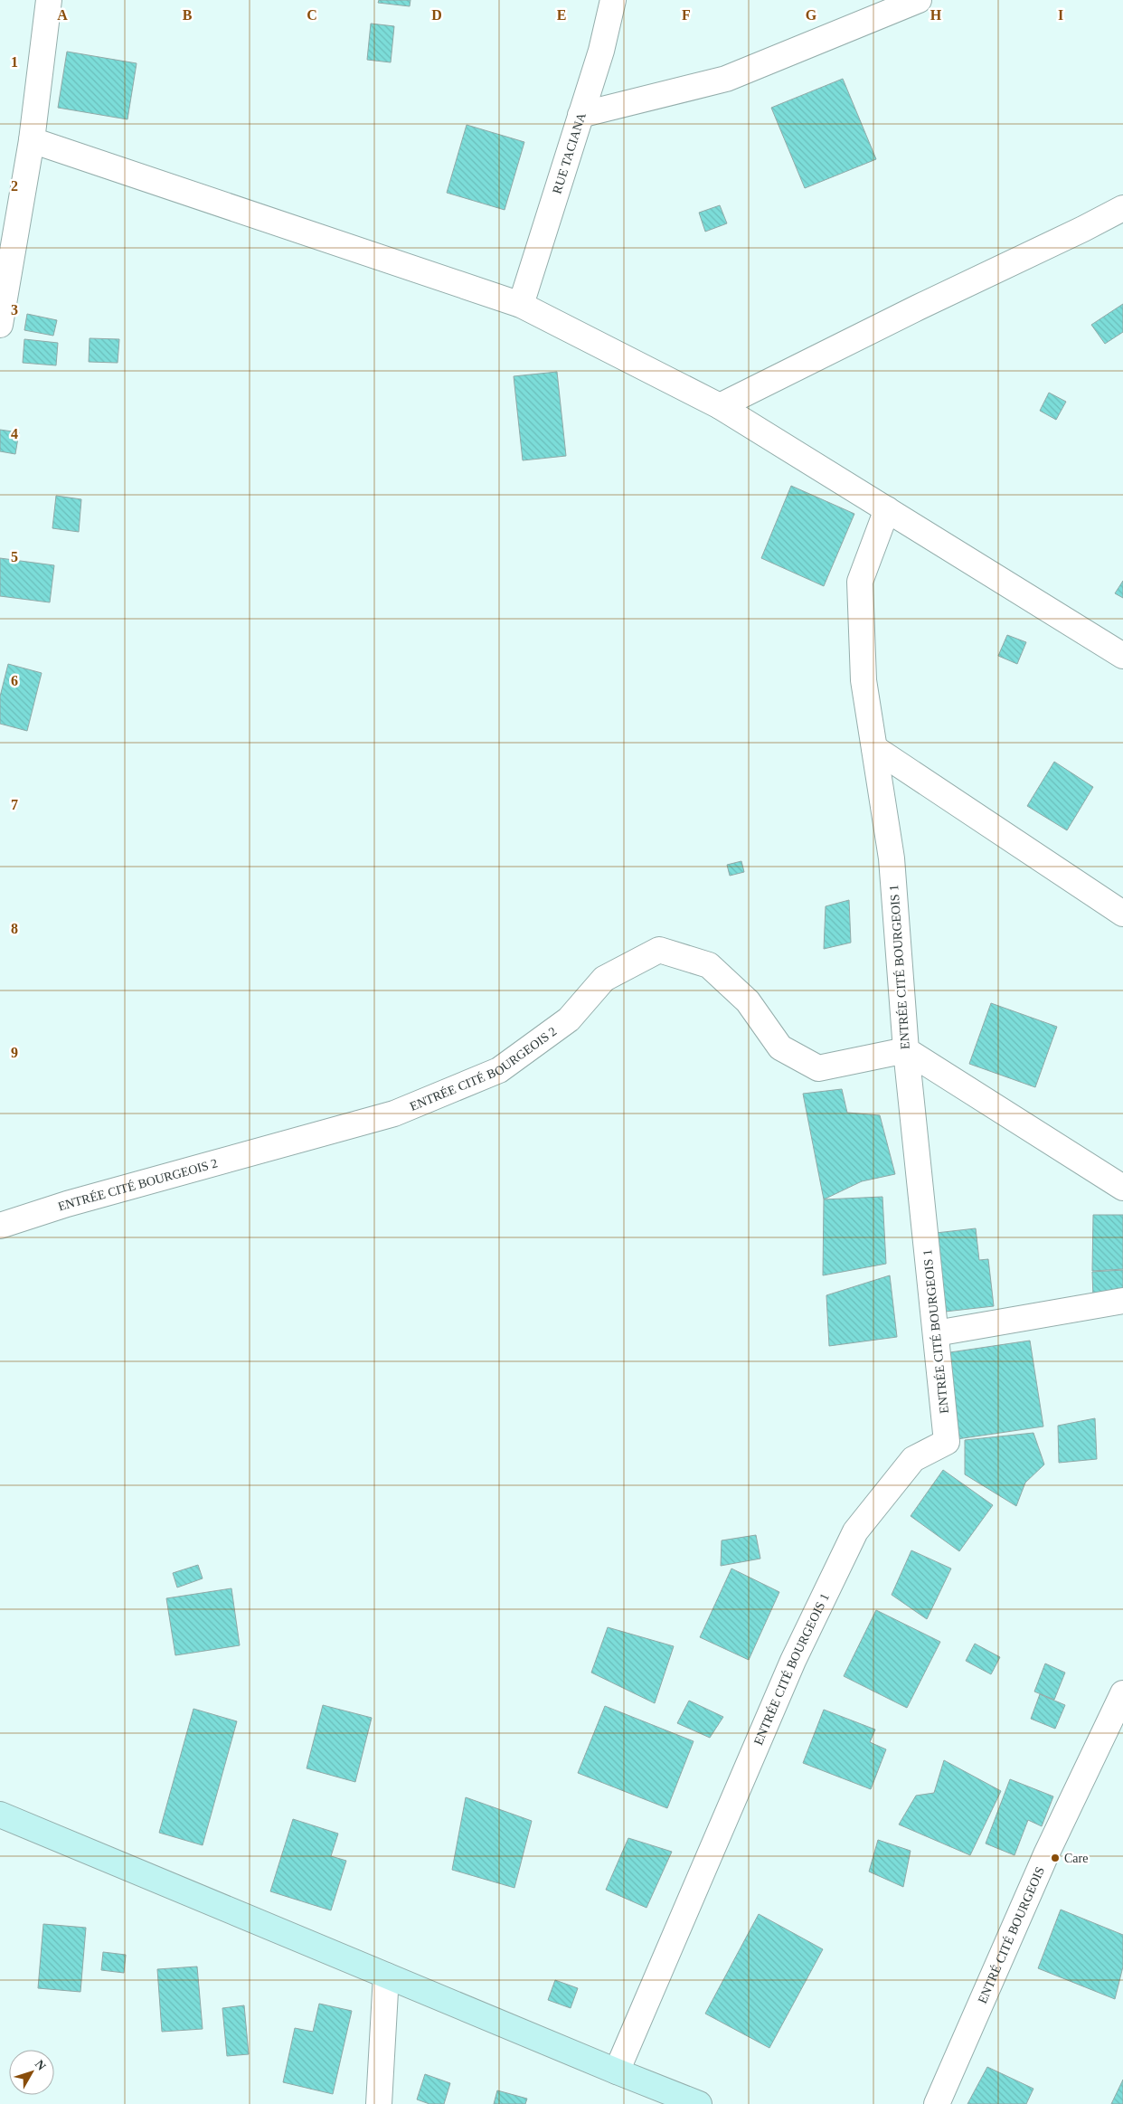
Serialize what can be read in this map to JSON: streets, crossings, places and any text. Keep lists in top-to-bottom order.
{
  "streets": {
    "street": [
      "RUE TACIANA",
      "ENTRÉE CITÉ BOURGEOIS 1",
      "ENTRÉE CITÉ BOURGEOIS 2",
      "ENTRÉ CITÉ BOURGEOIS"
    ]
  },
  "crossings": [
    ["ENTRÉE CITÉ BOURGEOIS 1", "ENTRÉE CITÉ BOURGEOIS 2"]
  ],
  "places": ["Care"],
  "north": "top right",
  "grid": {
    "columns": [
      "A",
      "B",
      "C",
      "D",
      "E",
      "F",
      "G",
      "H",
      "I"
    ],
    "rows": [
      "1",
      "2",
      "3",
      "4",
      "5",
      "6",
      "7",
      "8",
      "9"
    ]
  }
}
